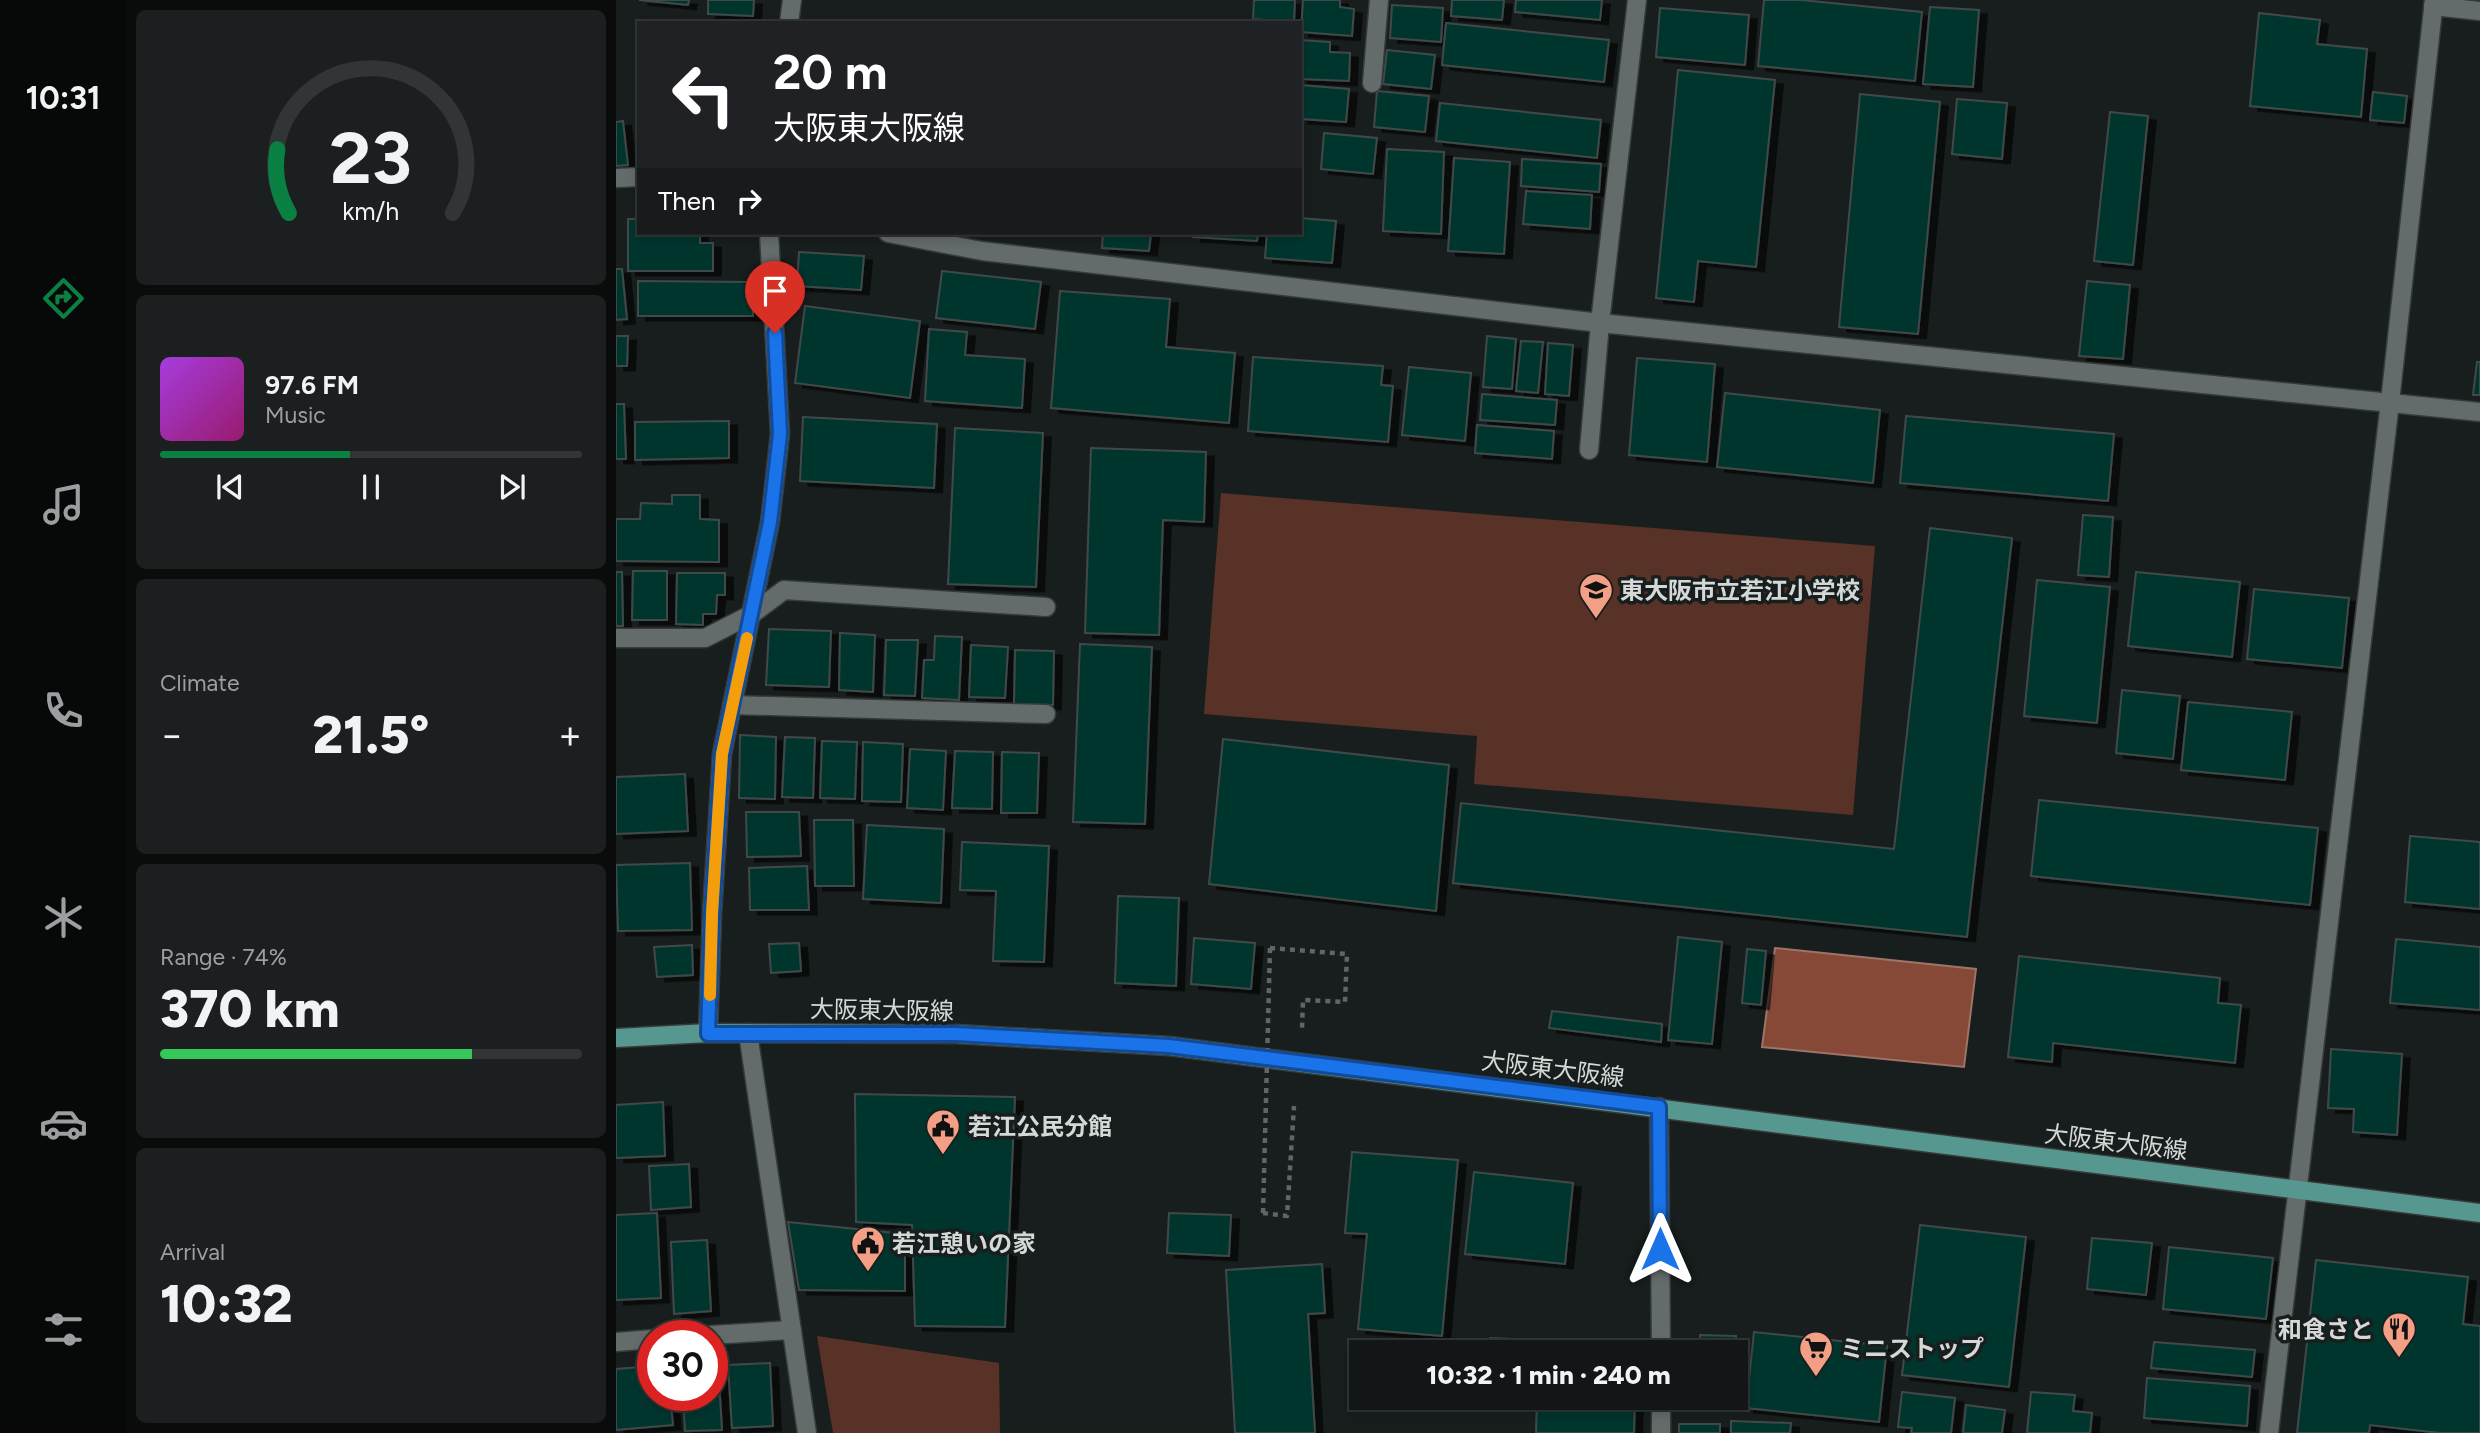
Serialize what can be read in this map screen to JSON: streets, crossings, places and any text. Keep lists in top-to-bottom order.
{
  "streets": {
    "main road": ["大阪東大阪線"]
  },
  "places": {
    "school or university": ["東大阪市立若江小学校"],
    "public building": ["若江公民分館", "若江憩いの家"],
    "restaurant": ["和食さと"],
    "supermarket": ["ミニストップ"]
  },
  "page": {
    "tabs": "10:31",
    "turn": ["20 m", "大阪東大阪線"],
    "then": "Then",
    "song": ["97.6 FM", "Music"],
    "tile": [
      "Climate",
      ["Range · 74%", "370 km"],
      ["Arrival", "10:32"]
    ],
    "heat": ["−", "21.5°", "+"],
    "limit": "30",
    "trip": "10:32 · 1 min · 240 m",
    "gauge": ["23", "km/h"]
  }
}
